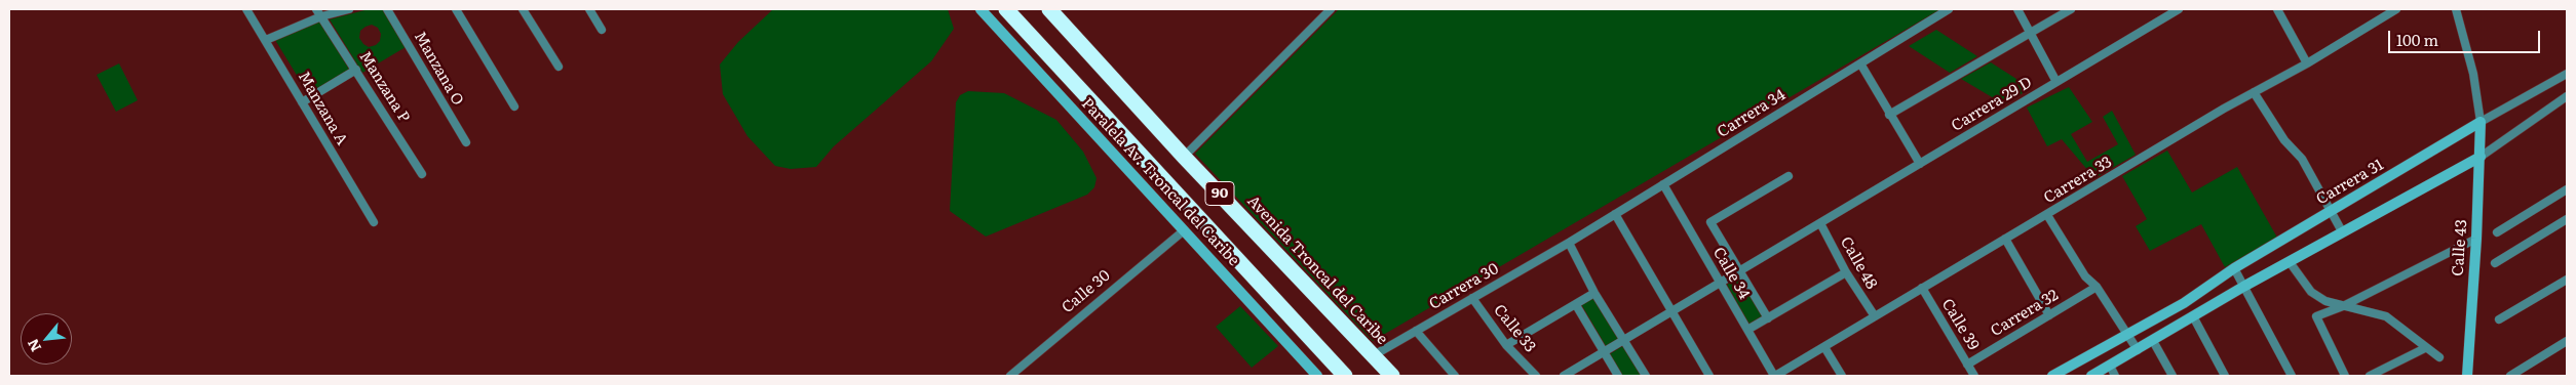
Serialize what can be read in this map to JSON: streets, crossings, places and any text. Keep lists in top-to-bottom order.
{
  "streets": {
    "highway": ["90", "Avenida Troncal del Caribe"],
    "street": [
      "Manzana O",
      "Manzana P",
      "Carrera 29 D",
      "Manzana A",
      "Carrera 34",
      "Carrera 33",
      "Paralela Av. Troncal del Caribe",
      "Carrera 31",
      "Calle 43",
      "Calle 48",
      "Calle 34",
      "Carrera 30",
      "Calle 30",
      "Carrera 32",
      "Calle 39",
      "Calle 33"
    ]
  },
  "crossings": [
    ["Carrera 29 D", "Calle 48"],
    ["Carrera 29 D", "Calle 34"],
    ["Carrera 34", "Calle 34"],
    ["Carrera 34", "Carrera 30"],
    ["Carrera 33", "Calle 48"],
    ["Carrera 33", "Calle 34"],
    ["Carrera 33", "Calle 39"],
    ["Paralela Av. Troncal del Caribe", "Calle 30"],
    ["Carrera 31", "Calle 43"],
    ["Avenida Troncal del Caribe", "Carrera 30"],
    ["Carrera 30", "Calle 33"],
    ["Carrera 32", "Calle 39"]
  ],
  "scale_bar": "100 m",
  "north": "bottom left"
}
